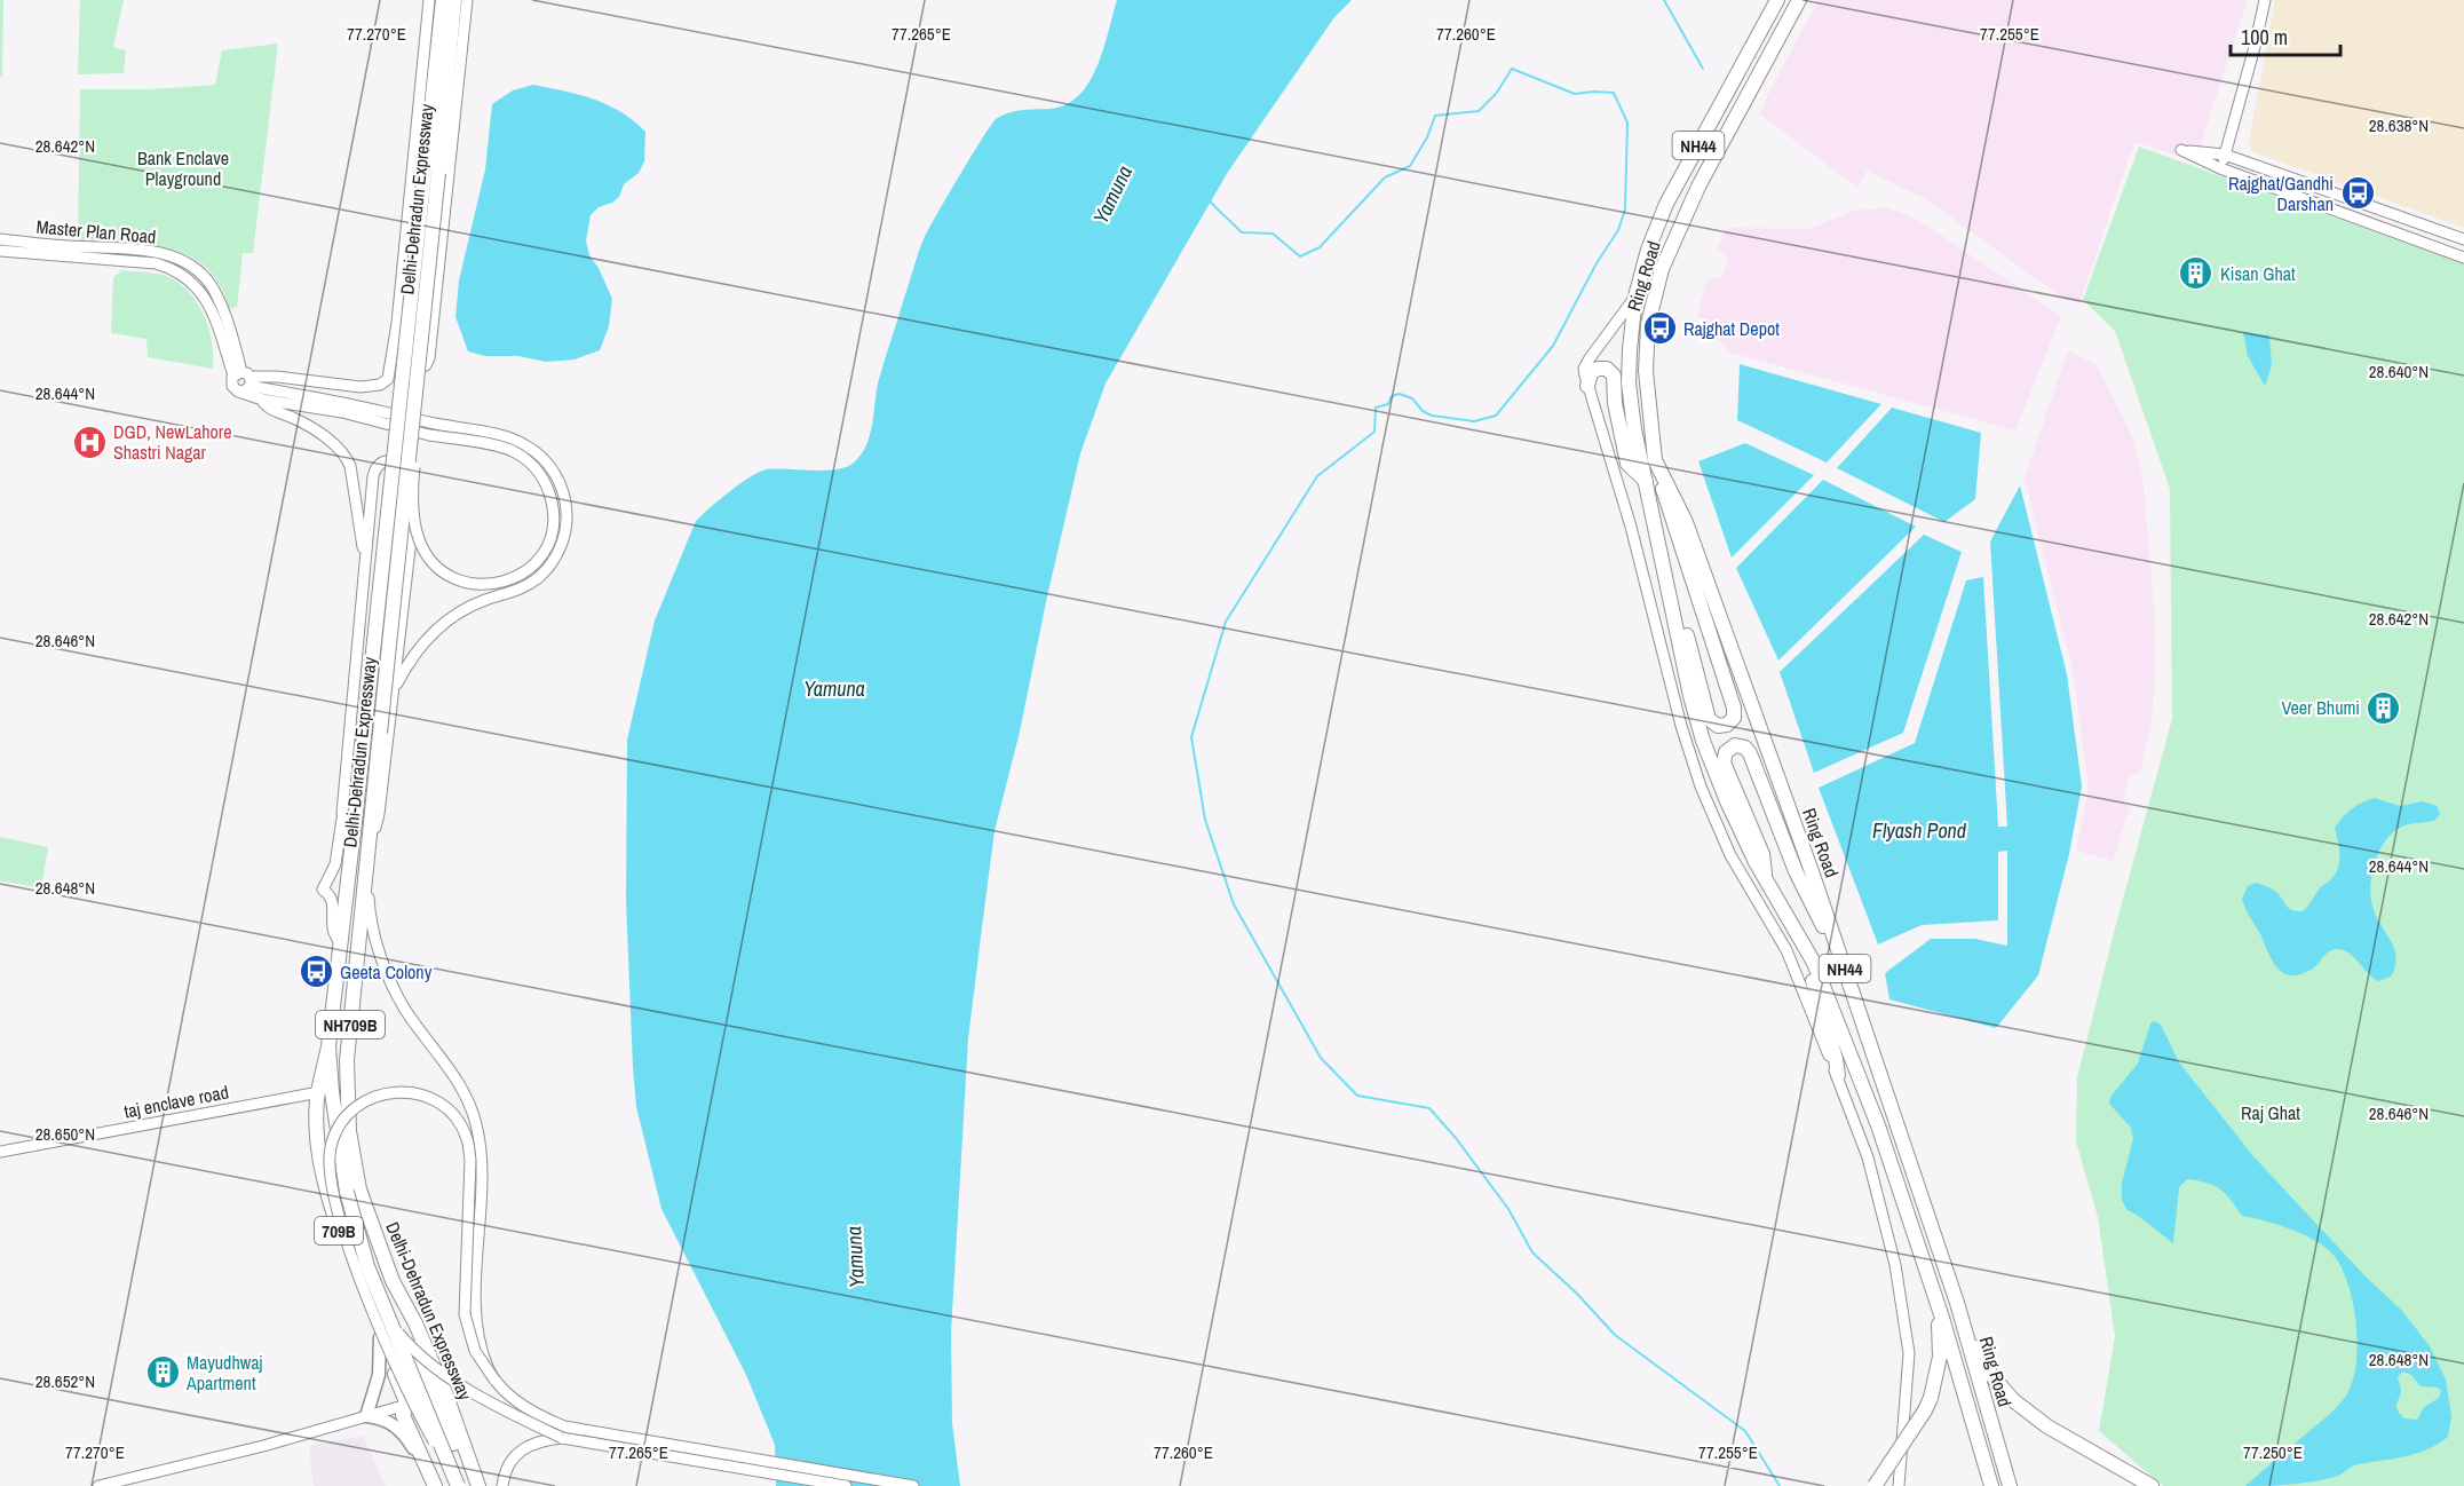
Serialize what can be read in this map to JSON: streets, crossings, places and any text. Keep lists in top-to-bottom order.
{
  "streets": {
    "highway": [
      "NH44",
      "Delhi-Dehradun Expressway",
      "Ring Road",
      "NH709B",
      "709B"
    ],
    "main road": ["Master Plan Road", "taj enclave road"]
  },
  "crossings": [
    ["NH44", "Ring Road"],
    ["Delhi-Dehradun Expressway", "709B"],
    ["taj enclave road", "709B"]
  ],
  "water": ["Yamuna", "Flyash Pond"],
  "parks": ["Bank Enclave Playground", "Raj Ghat"],
  "places": {
    "bus stop": ["Rajghat/Gandhi Darshan", "Rajghat Depot", "Geeta Colony"],
    "building": ["Kisan Ghat", "Veer Bhumi", "Mayudhwaj Apartment"],
    "hospital": ["DGD, NewLahore Shastri Nagar"]
  },
  "scale_bar": "100 m",
  "coordinates": [
    "77.270°E",
    "77.265°E",
    "77.260°E",
    "77.255°E",
    "28.638°N",
    "28.642°N",
    "28.640°N",
    "28.644°N",
    "28.646°N",
    "28.648°N",
    "28.650°N",
    "28.652°N",
    "77.250°E"
  ]
}
